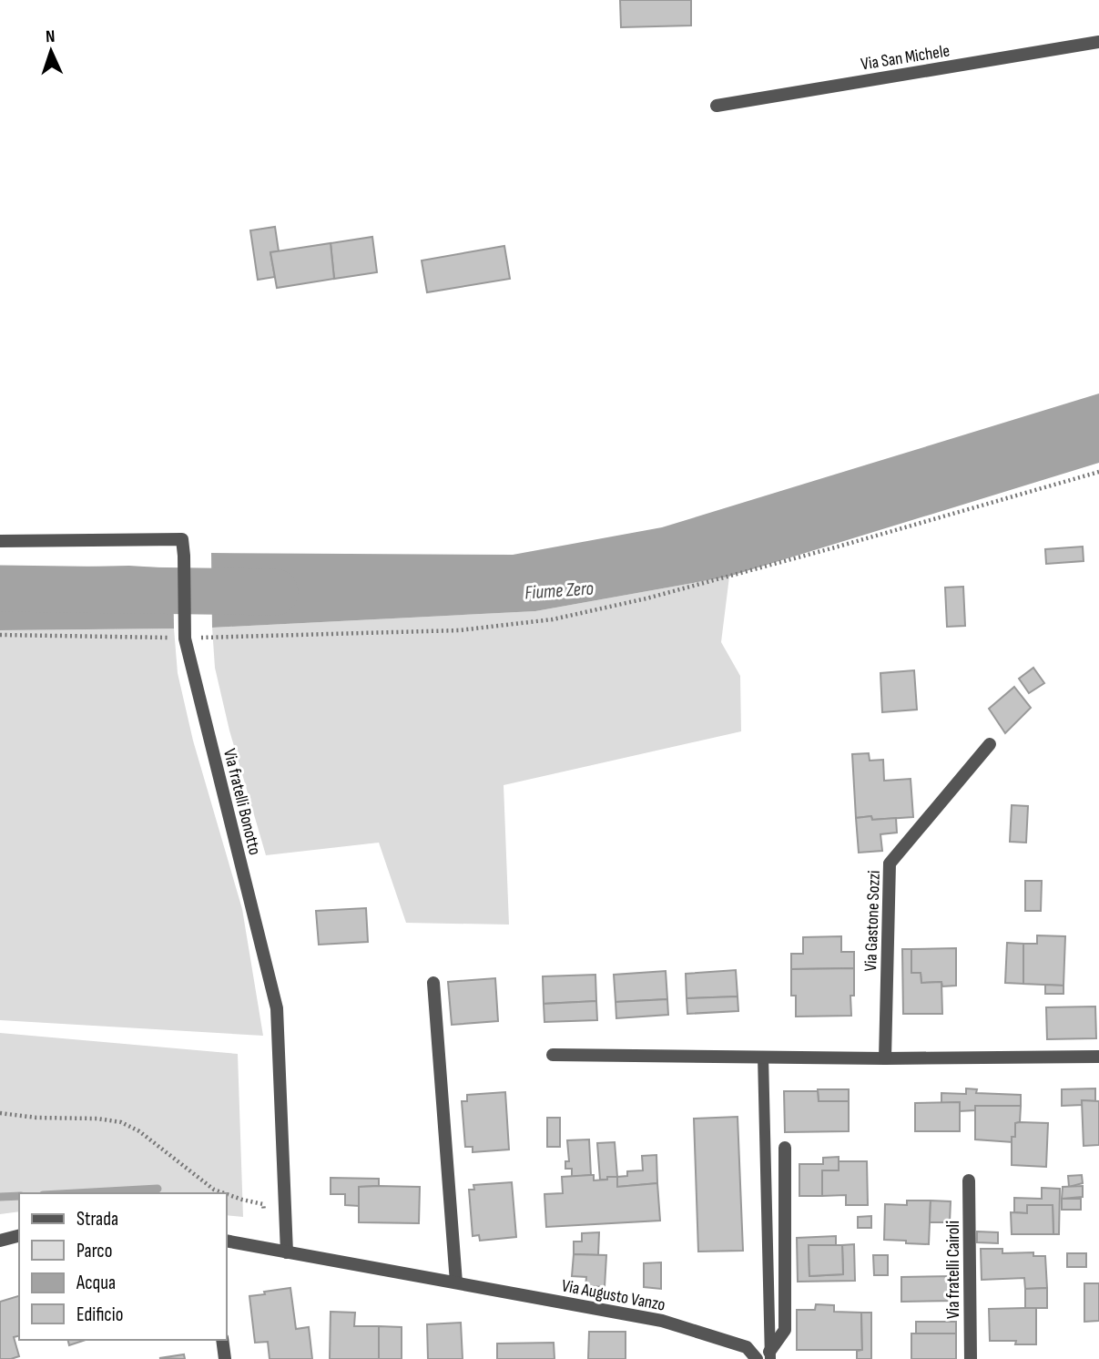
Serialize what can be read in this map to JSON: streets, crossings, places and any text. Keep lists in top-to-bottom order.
{
  "streets": {
    "street": [
      "Via San Michele",
      "Via fratelli Bonotto",
      "Via Gastone Sozzi",
      "Via fratelli Cairoli",
      "Via Augusto Vanzo"
    ]
  },
  "crossings": [
    ["Via fratelli Bonotto", "Via Augusto Vanzo"]
  ],
  "water": ["Fiume Zero"],
  "legend": [
    "Strada",
    "Parco",
    "Acqua",
    "Edificio"
  ],
  "north": "top"
}
